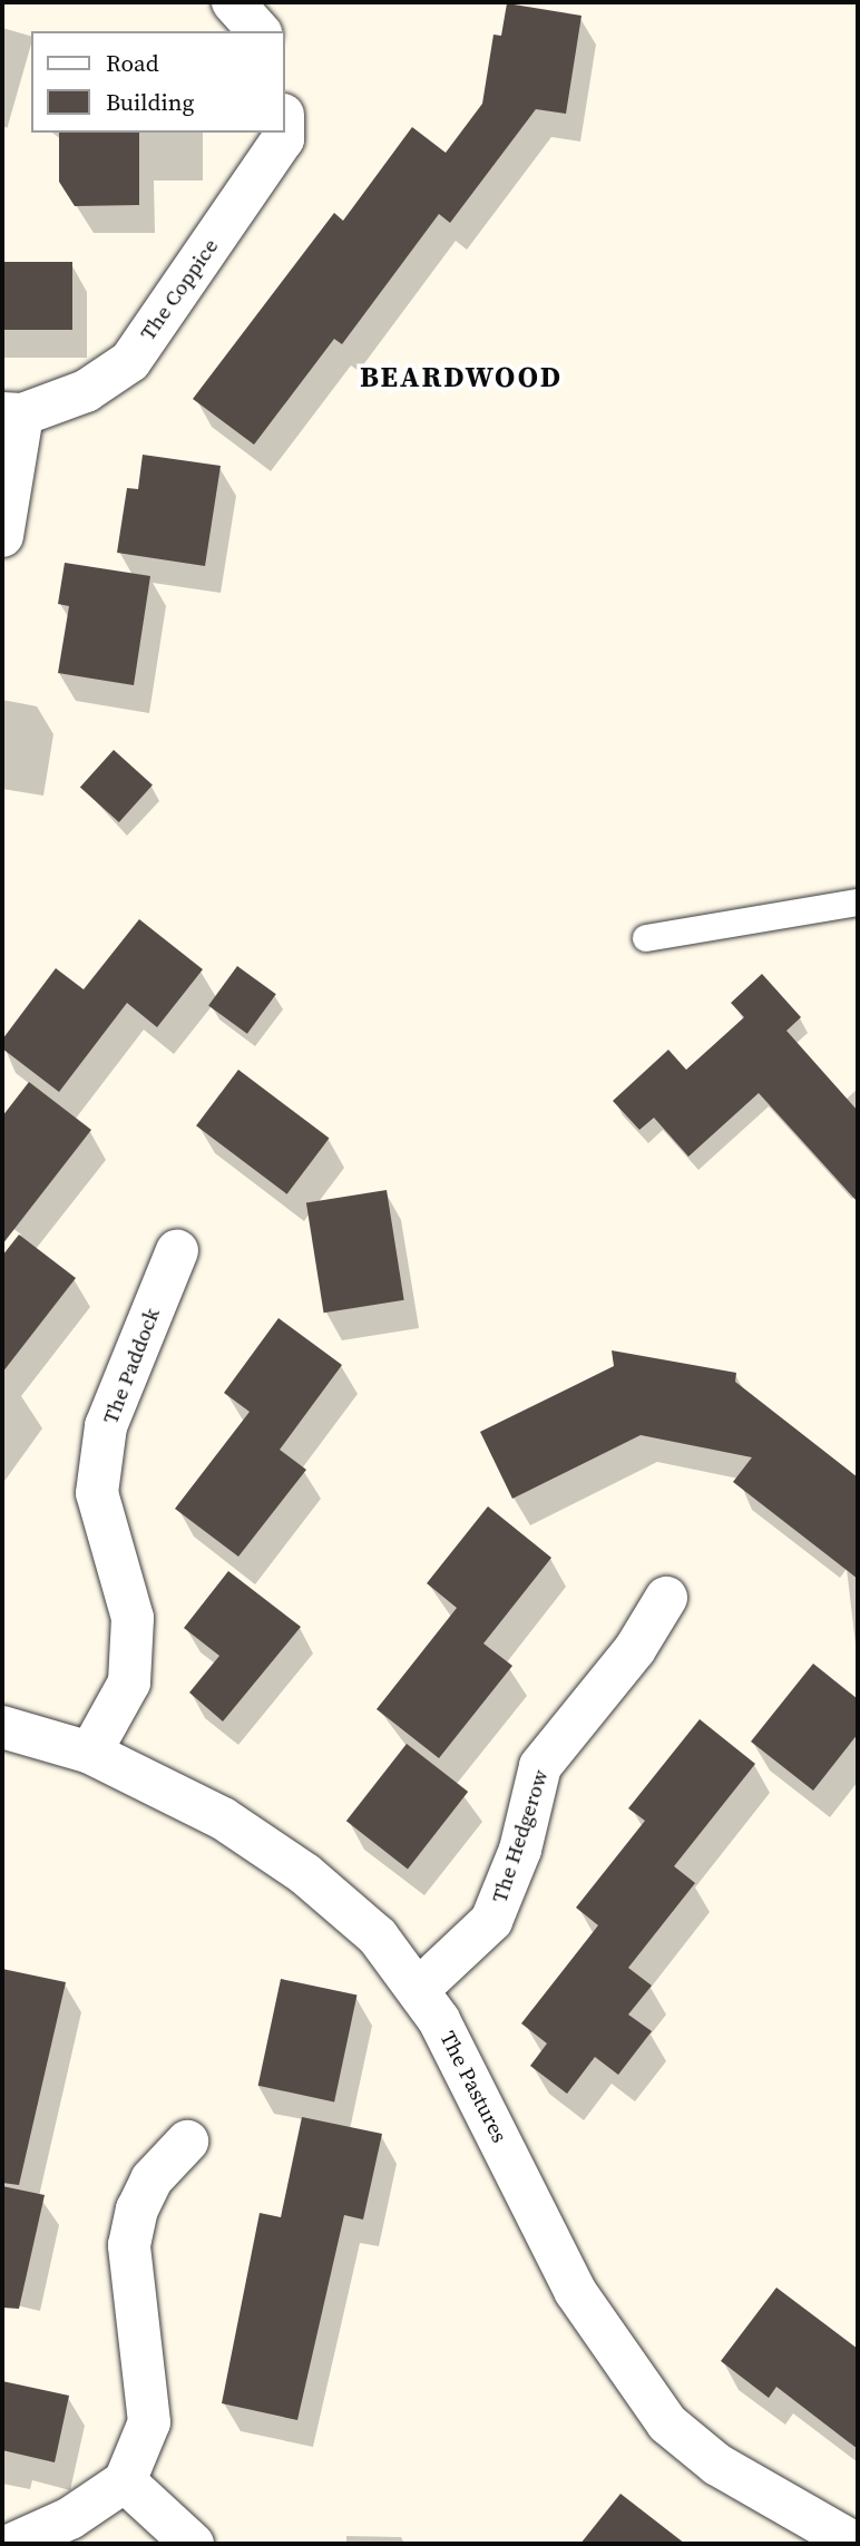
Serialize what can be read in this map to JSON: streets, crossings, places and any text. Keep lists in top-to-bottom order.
{
  "streets": {
    "street": [
      "The Coppice",
      "The Paddock",
      "The Hedgerow",
      "The Pastures"
    ]
  },
  "crossings": [
    ["The Paddock", "The Pastures"],
    ["The Hedgerow", "The Pastures"]
  ],
  "districts": ["BEARDWOOD"],
  "legend": ["Road", "Building"]
}
